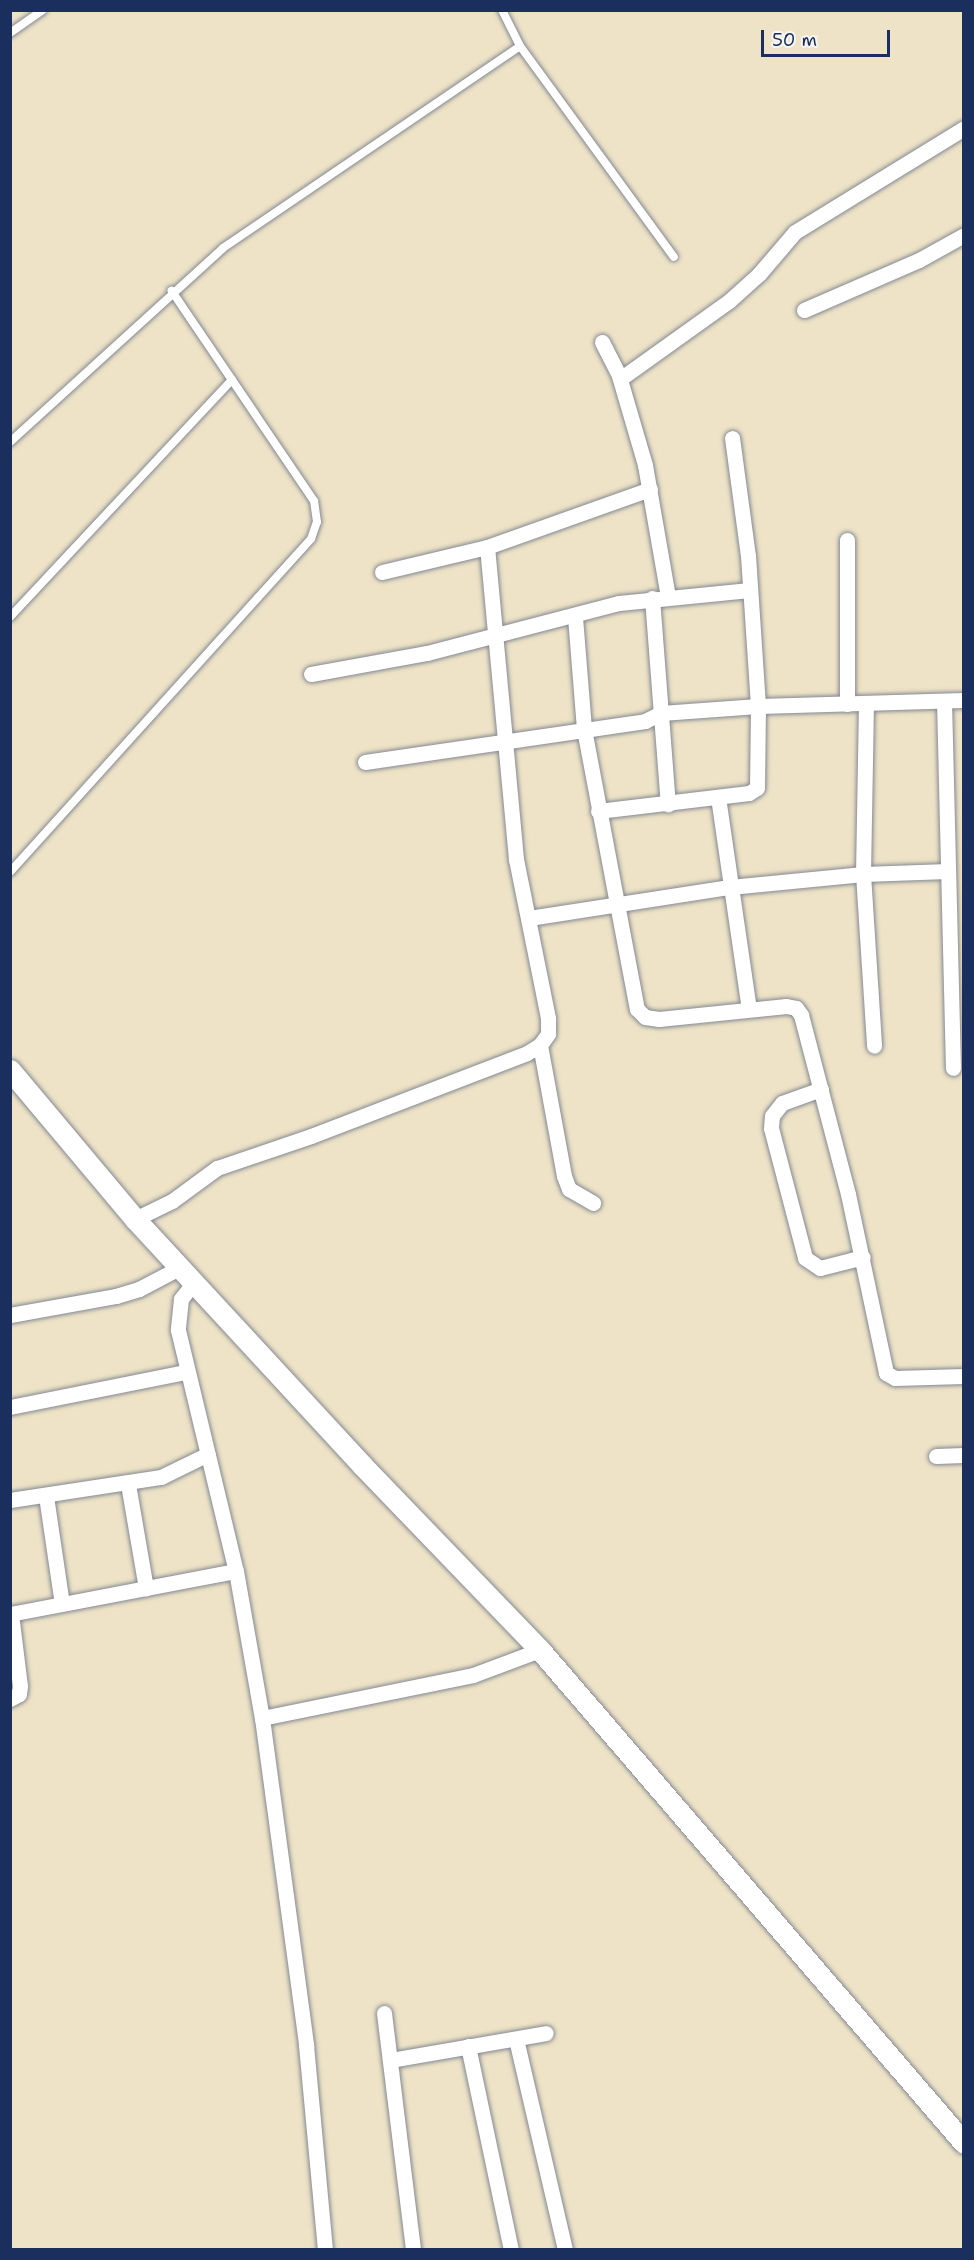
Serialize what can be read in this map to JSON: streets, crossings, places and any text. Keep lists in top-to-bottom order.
{
  "scale_bar": "50 m"
}
